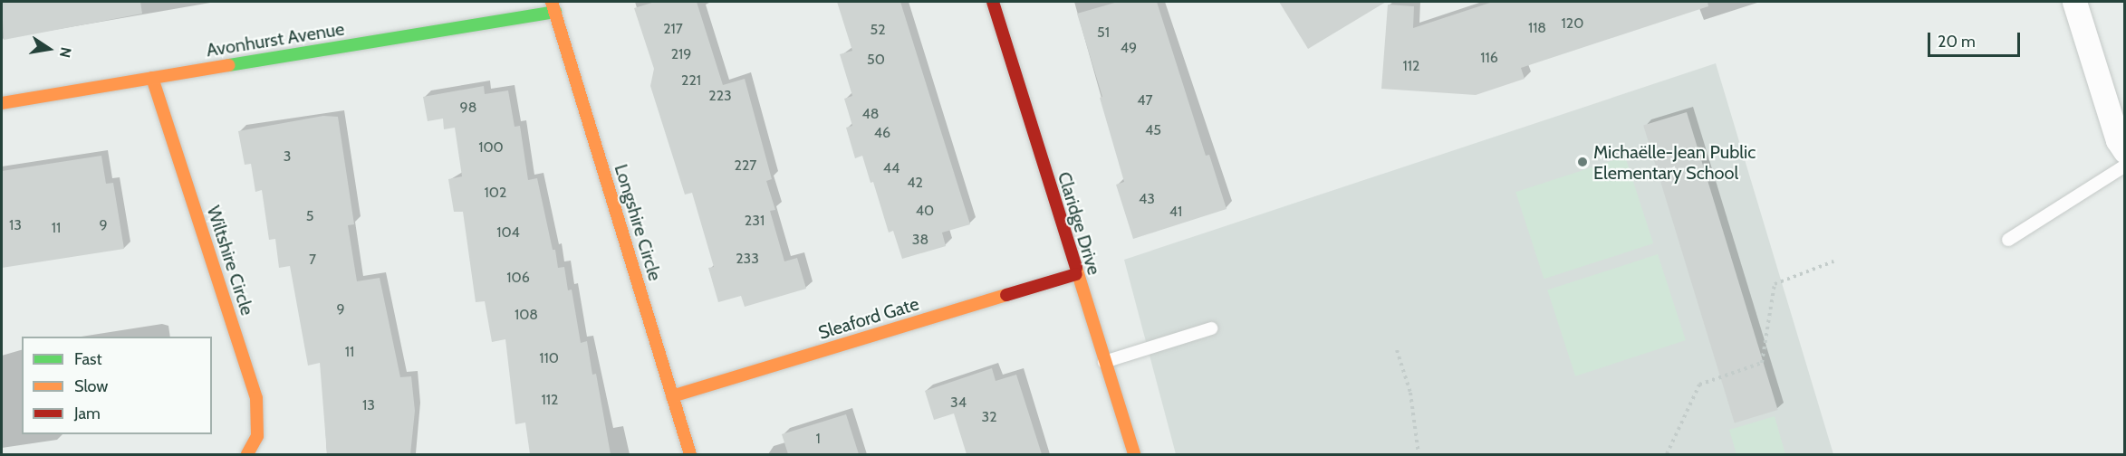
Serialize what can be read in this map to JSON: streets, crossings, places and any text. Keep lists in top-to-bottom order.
{
  "streets": {
    "street": [
      "Avonhurst Avenue",
      "Longshire Circle",
      "Claridge Drive",
      "Wiltshire Circle",
      "Sleaford Gate"
    ]
  },
  "crossings": [
    ["Avonhurst Avenue", "Longshire Circle"],
    ["Avonhurst Avenue", "Wiltshire Circle"],
    ["Longshire Circle", "Sleaford Gate"],
    ["Claridge Drive", "Sleaford Gate"]
  ],
  "places": ["Michaëlle-Jean Public Elementary School"],
  "house_numbers": [
    "120",
    "118",
    "217",
    "52",
    "51",
    "49",
    "219",
    "116",
    "50",
    "112",
    "221",
    "223",
    "47",
    "98",
    "48",
    "45",
    "46",
    "100",
    "3",
    "227",
    "44",
    "42",
    "102",
    "43",
    "40",
    "41",
    "5",
    "231",
    "13",
    "9",
    "11",
    "104",
    "38",
    "233",
    "7",
    "106",
    "9",
    "108",
    "11",
    "110",
    "112",
    "34",
    "13",
    "32",
    "1"
  ],
  "legend": ["Fast", "Slow", "Jam"],
  "scale_bar": "20 m",
  "north": "right"
}
